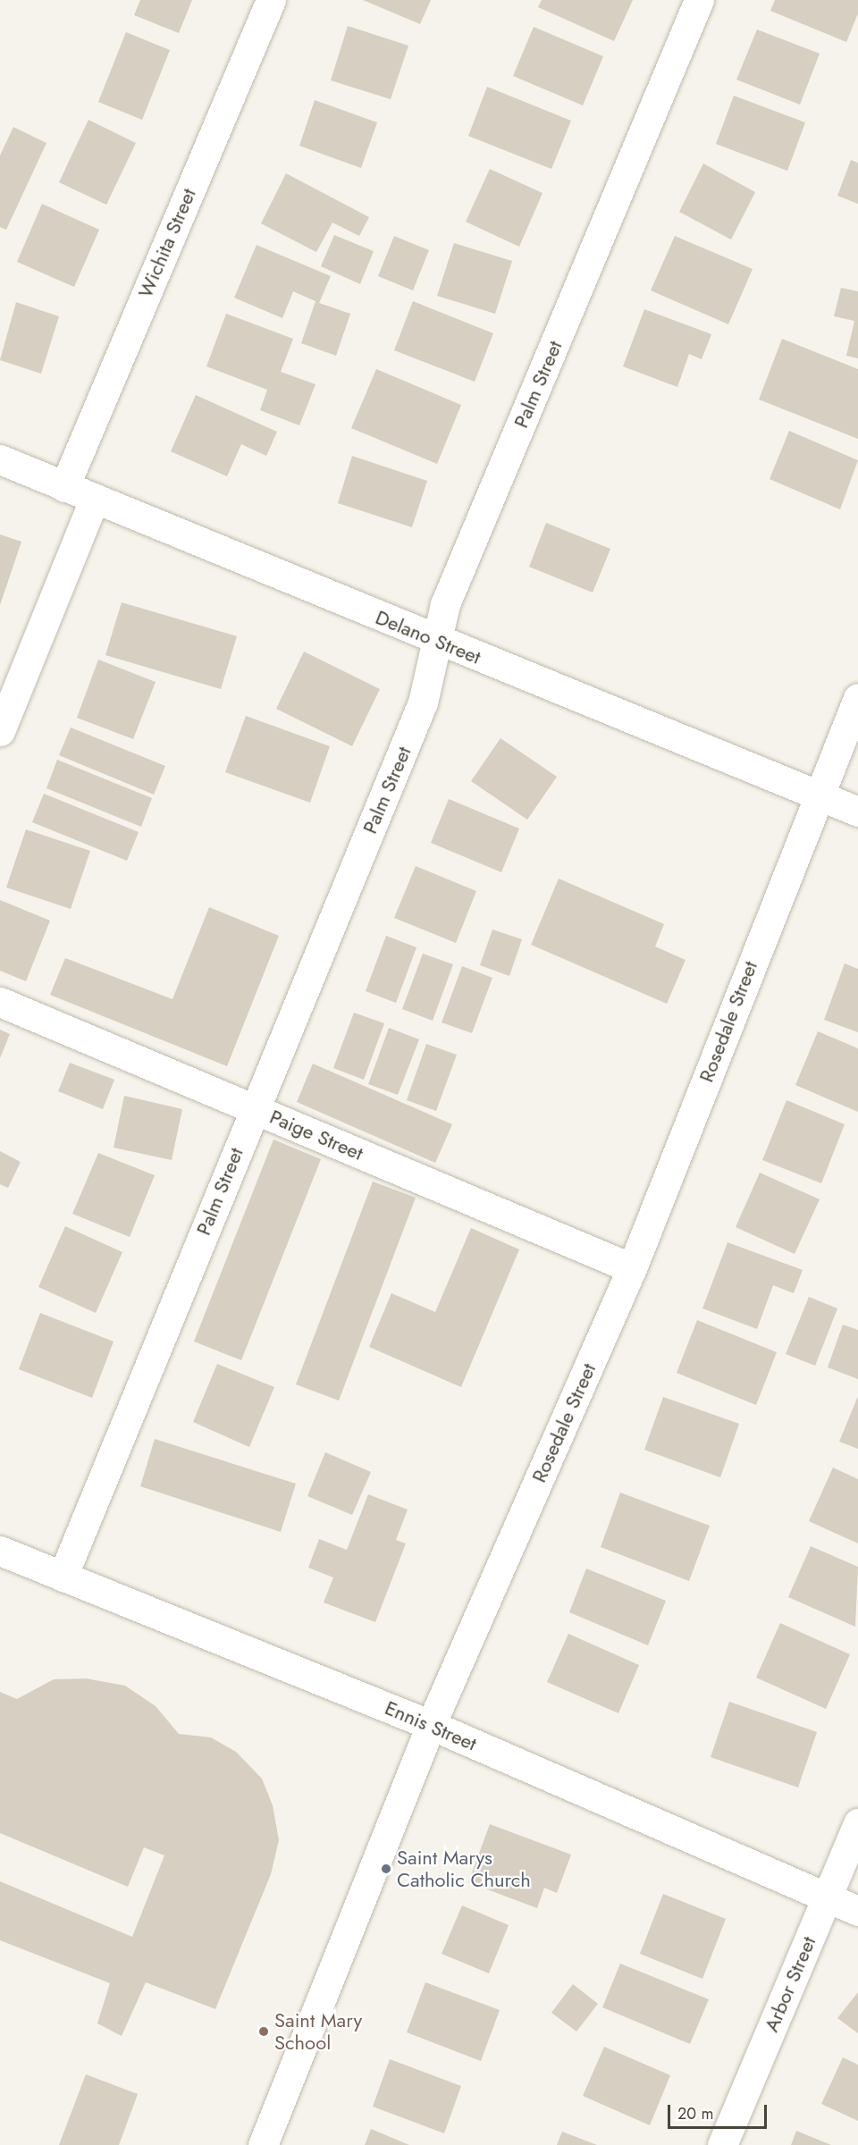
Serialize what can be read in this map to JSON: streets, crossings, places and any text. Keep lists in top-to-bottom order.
{
  "streets": {
    "street": [
      "Wichita Street",
      "Palm Street",
      "Delano Street",
      "Rosedale Street",
      "Paige Street",
      "Ennis Street",
      "Arbor Street"
    ]
  },
  "crossings": [
    ["Wichita Street", "Delano Street"],
    ["Palm Street", "Delano Street"],
    ["Palm Street", "Paige Street"],
    ["Palm Street", "Ennis Street"],
    ["Delano Street", "Rosedale Street"],
    ["Rosedale Street", "Paige Street"],
    ["Rosedale Street", "Ennis Street"],
    ["Ennis Street", "Arbor Street"]
  ],
  "places": ["Saint Marys Catholic Church", "Saint Mary School"],
  "scale_bar": "20 m"
}
